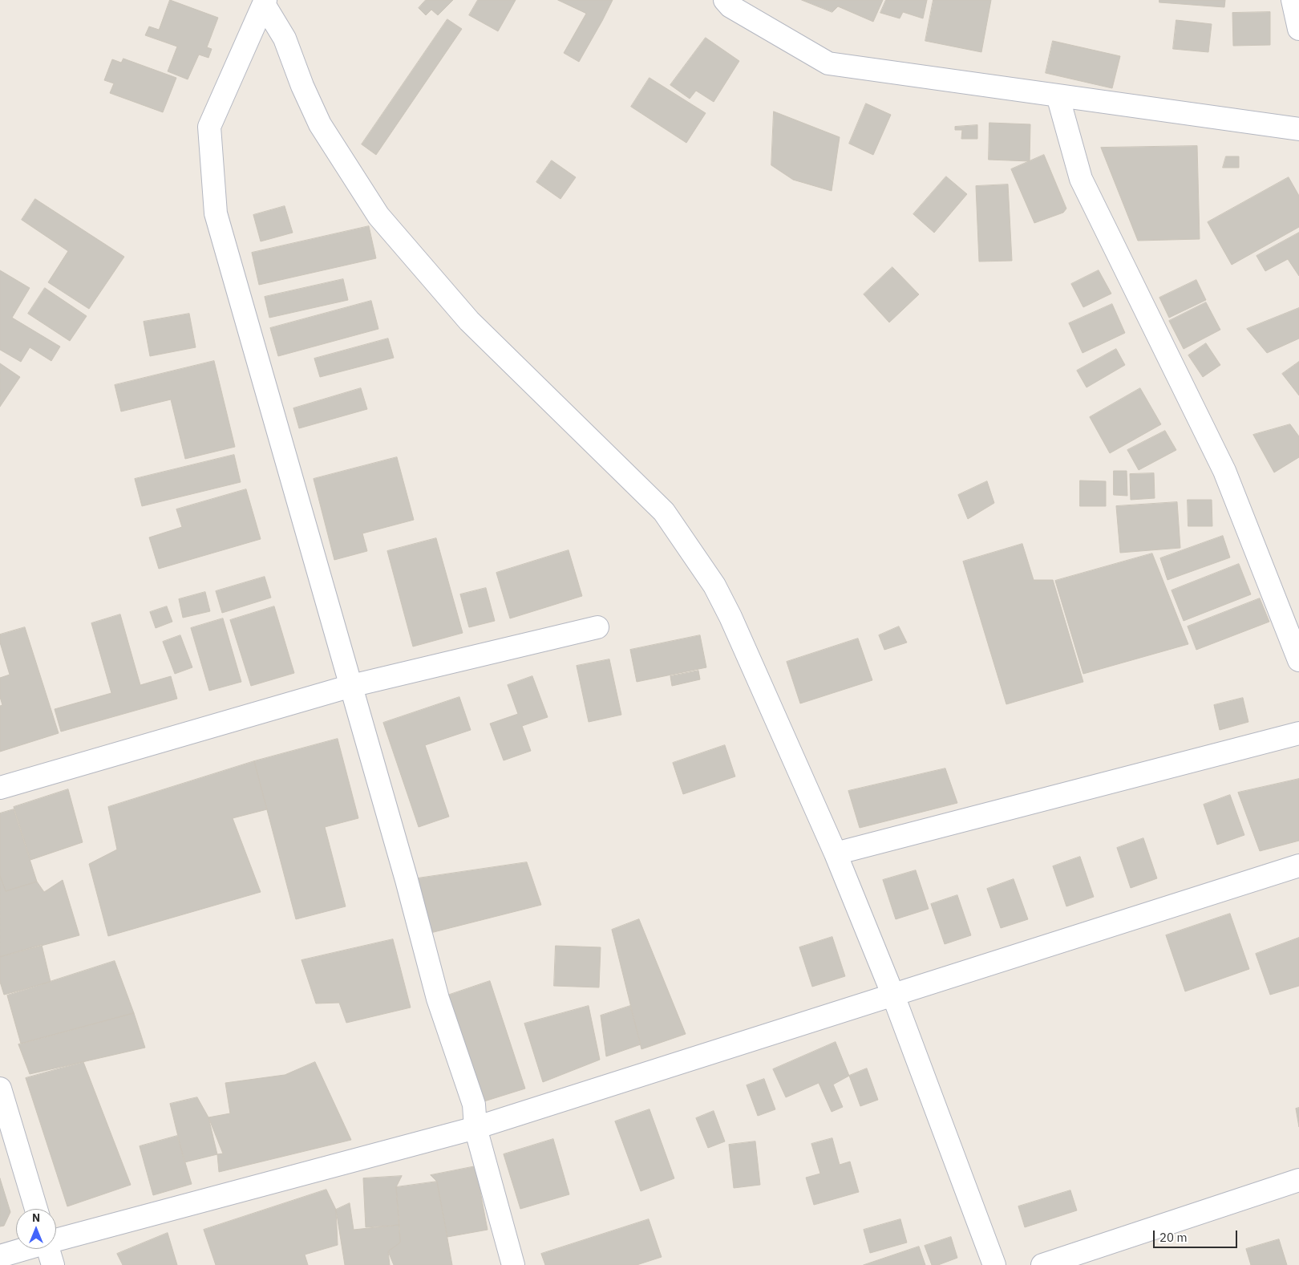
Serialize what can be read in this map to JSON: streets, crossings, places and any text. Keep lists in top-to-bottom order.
{
  "scale_bar": "20 m",
  "north": "top"
}
